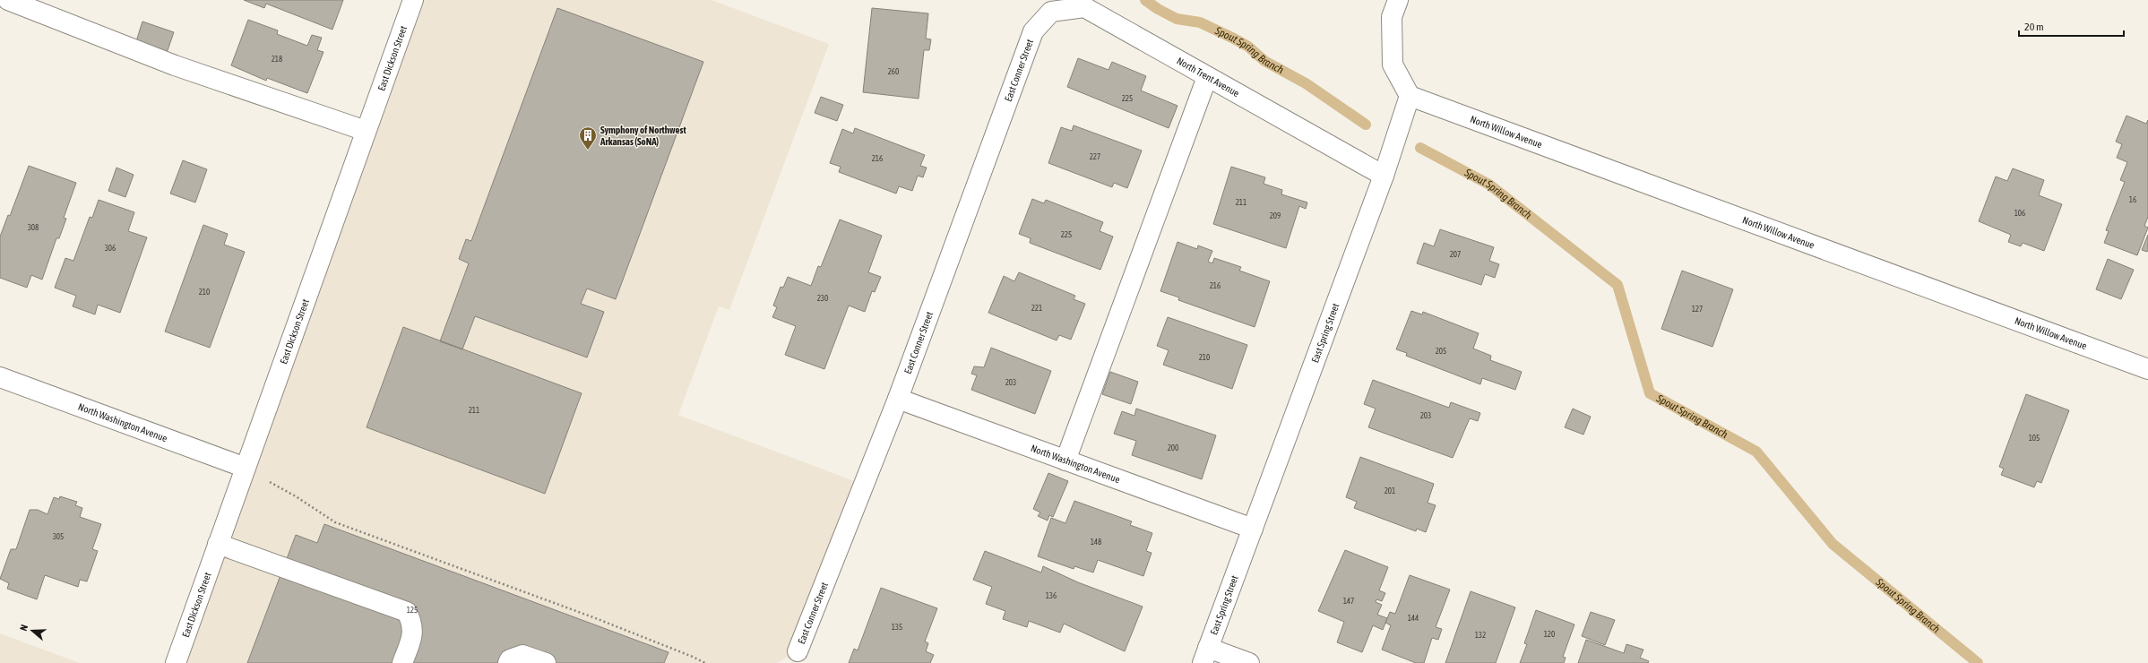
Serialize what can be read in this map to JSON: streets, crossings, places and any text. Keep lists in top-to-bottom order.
{
  "streets": {
    "street": [
      "East Dickson Street",
      "East Conner Street",
      "North Trent Avenue",
      "North Willow Avenue",
      "East Spring Street",
      "North Washington Avenue"
    ]
  },
  "crossings": [
    ["East Dickson Street", "North Washington Avenue"],
    ["East Conner Street", "North Trent Avenue"],
    ["East Conner Street", "North Washington Avenue"],
    ["North Trent Avenue", "East Spring Street"],
    ["North Willow Avenue", "East Spring Street"],
    ["East Spring Street", "North Washington Avenue"]
  ],
  "water": ["Spout Spring Branch"],
  "places": {
    "building": ["Symphony of Northwest Arkansas (SoNA)"]
  },
  "house_numbers": [
    "218",
    "260",
    "225",
    "227",
    "216",
    "16",
    "211",
    "106",
    "209",
    "308",
    "225",
    "306",
    "207",
    "216",
    "210",
    "230",
    "221",
    "127",
    "205",
    "210",
    "203",
    "211",
    "203",
    "105",
    "200",
    "201",
    "305",
    "148",
    "136",
    "147",
    "125",
    "144",
    "135",
    "120",
    "132"
  ],
  "scale_bar": "20 m",
  "north": "left"
}
